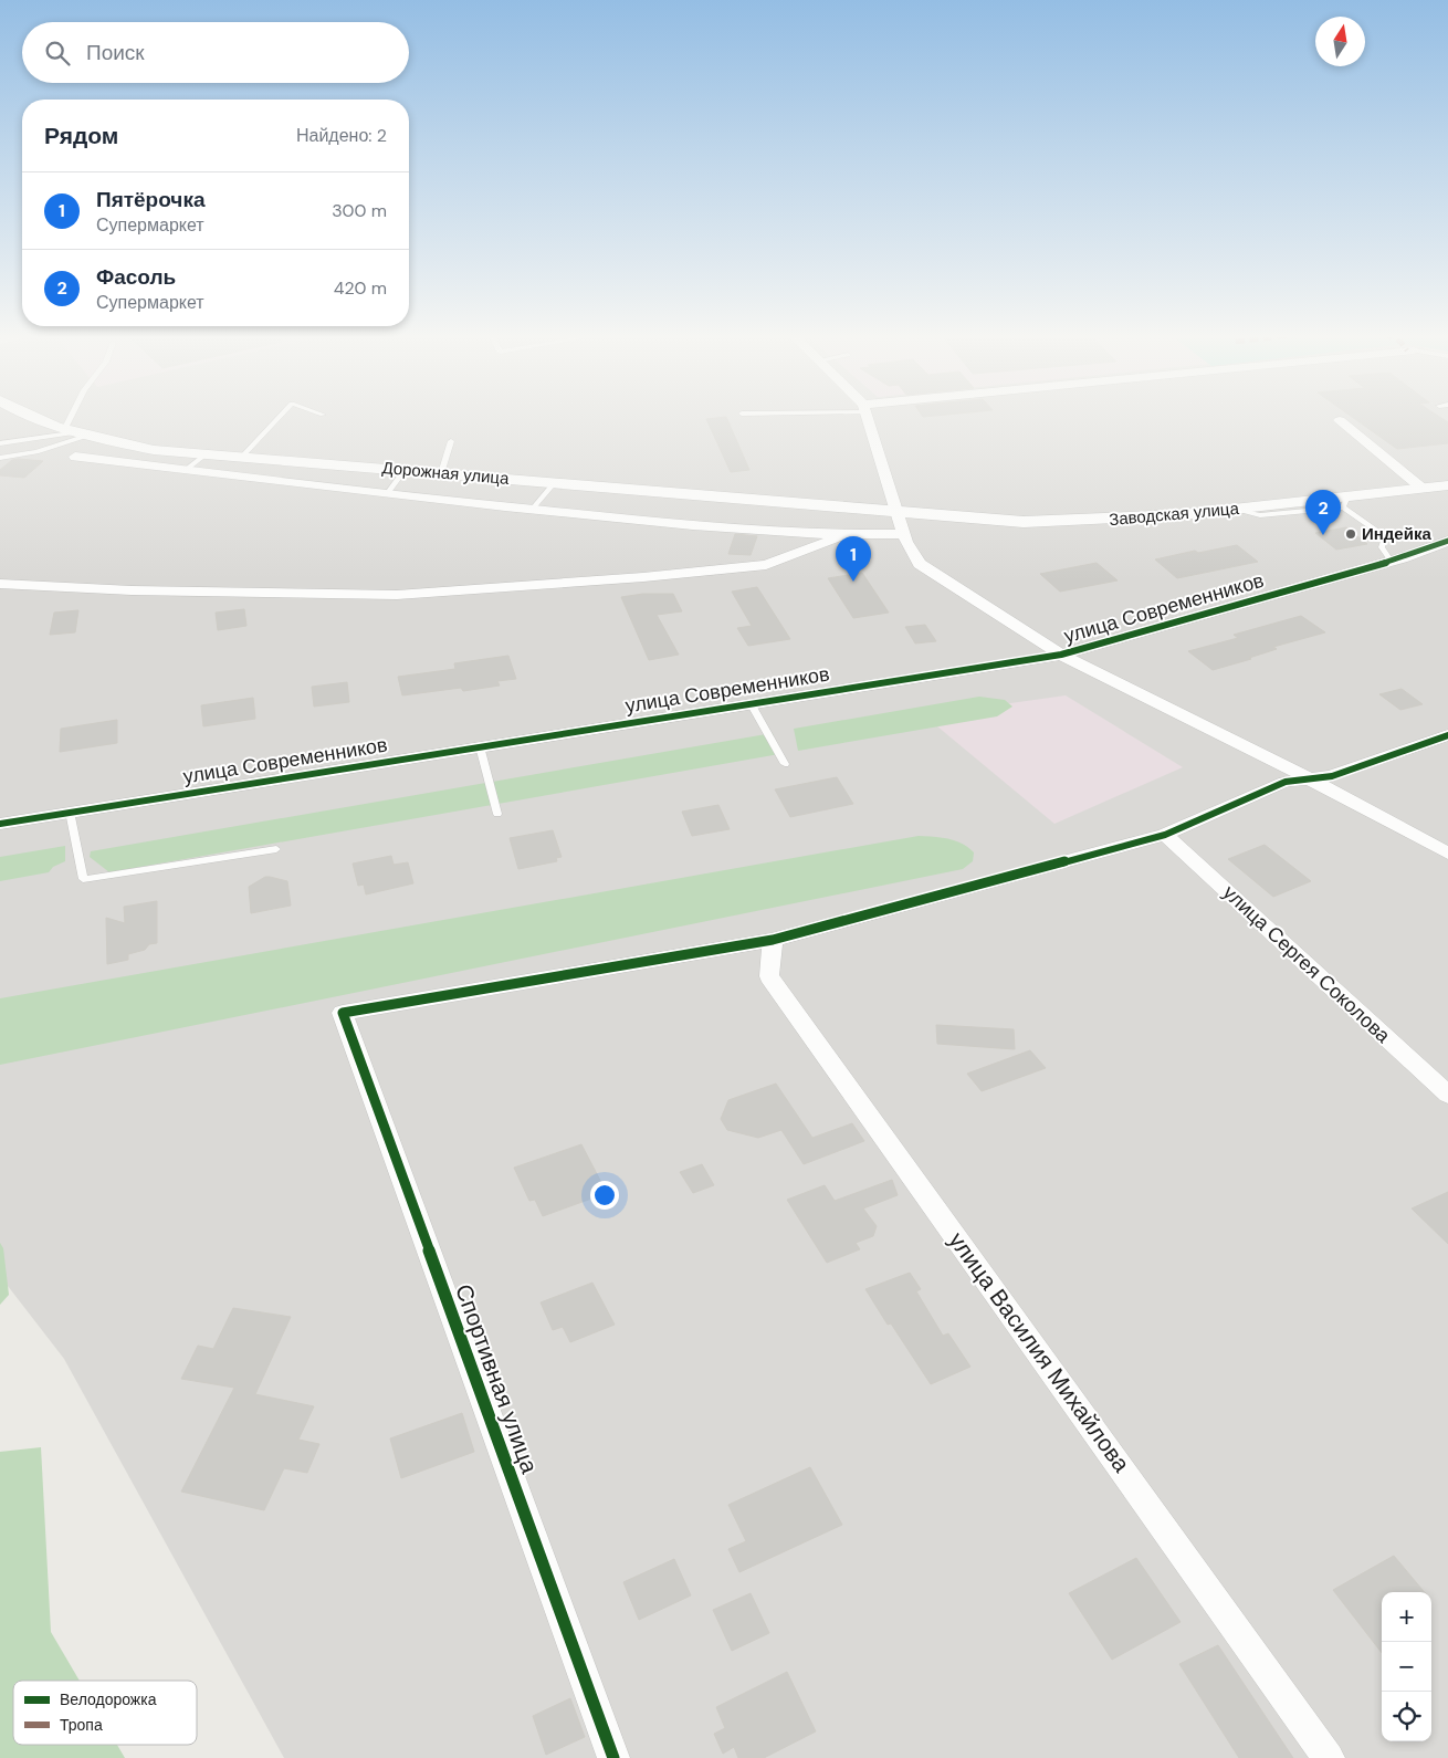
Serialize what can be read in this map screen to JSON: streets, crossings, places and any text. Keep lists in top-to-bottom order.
{
  "streets": {
    "street": [
      "Дорожная улица",
      "Заводская улица",
      "улица Современников",
      "улица Сергея Соколова",
      "улица Василия Михайлова",
      "Спортивная улица"
    ]
  },
  "crossings": [
    ["Дорожная улица", "Заводская улица"],
    ["улица Василия Михайлова", "Спортивная улица"]
  ],
  "places": ["Индейка"],
  "legend": ["Велодорожка", "Тропа"],
  "north": "top",
  "page": {
    "search": "Поиск",
    "heading": ["Рядом", "Найдено: 2"],
    "list": [
      {
        "mark": "1",
        "name": "Пятёрочка",
        "note": "Супермаркет",
        "value": "300 m"
      },
      {
        "mark": "2",
        "name": "Фасоль",
        "note": "Супермаркет",
        "value": "420 m"
      }
    ],
    "pins": ["2", "1"],
    "map_buttons": ["+", "−"]
  }
}
